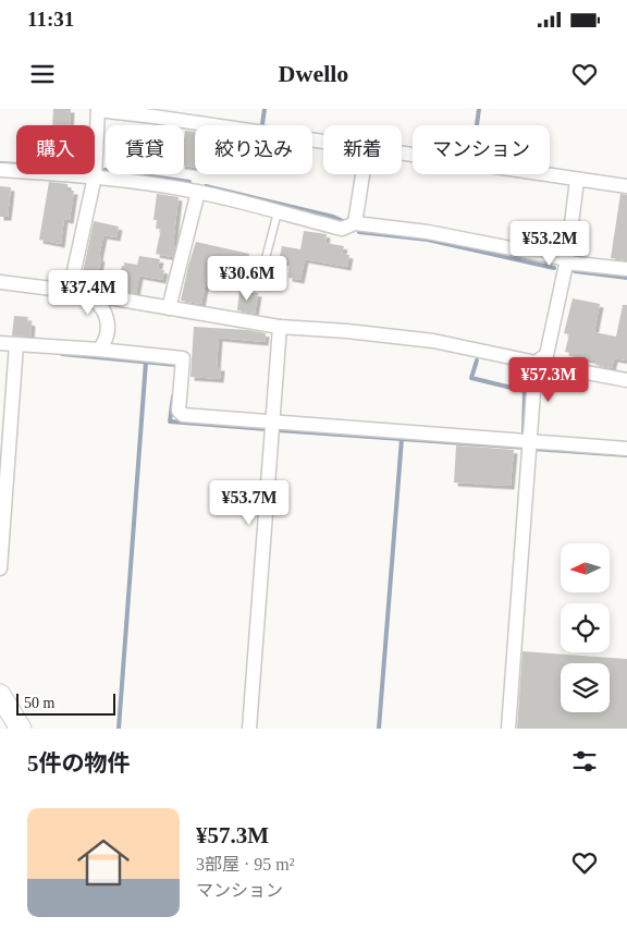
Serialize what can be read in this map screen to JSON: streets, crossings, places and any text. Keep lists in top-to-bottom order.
{
  "scale_bar": "50 m",
  "north": "left",
  "page": {
    "status": "11:31",
    "header": "Dwello",
    "chip": [
      "購入",
      "賃貸",
      "絞り込み",
      "新着",
      "マンション"
    ],
    "price": [
      "¥53.2M",
      "¥30.6M",
      "¥37.4M",
      "¥57.3M",
      "¥53.7M"
    ],
    "scale": "50 m",
    "heading": "5件の物件",
    "list": [
      {
        "name": "¥57.3M",
        "note": "3部屋 · 95 m² · マンション"
      }
    ]
  }
}
